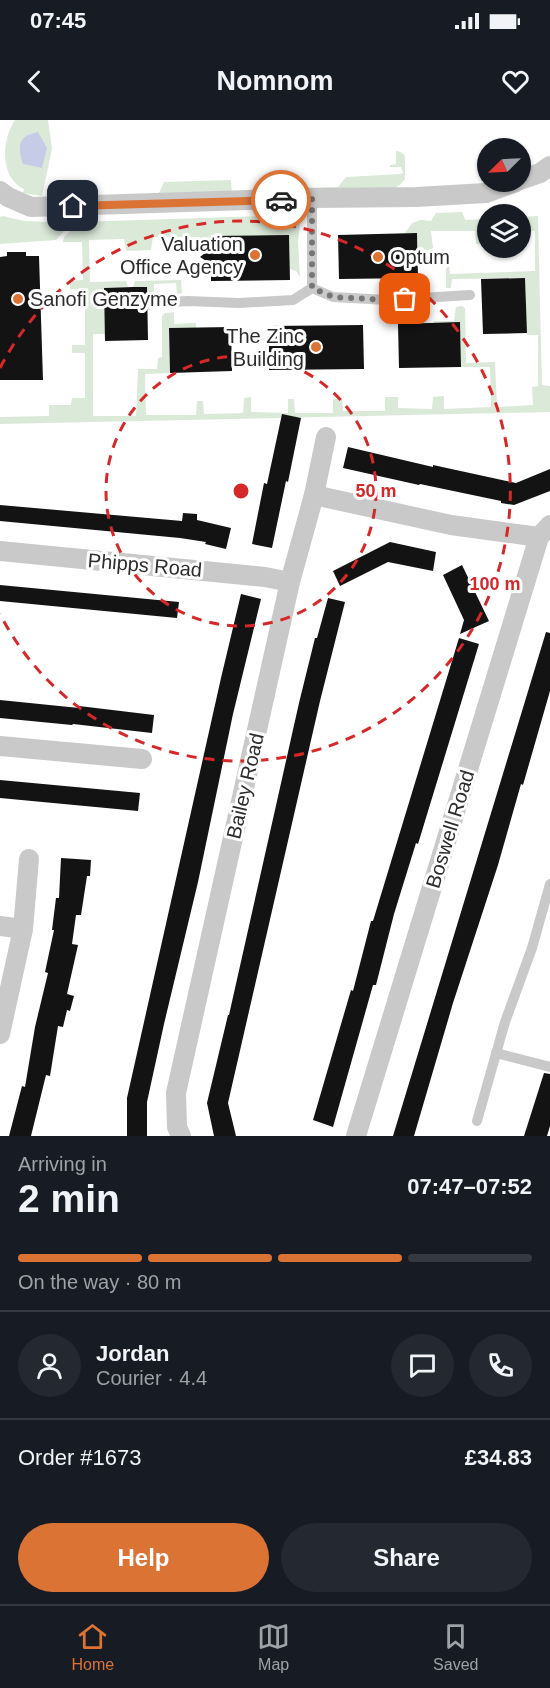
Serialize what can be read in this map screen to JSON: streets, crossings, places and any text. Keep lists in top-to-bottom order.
{
  "streets": {
    "street": ["Phipps Road", "Bailey Road", "Boswell Road"]
  },
  "crossings": [
    ["Phipps Road", "Bailey Road"]
  ],
  "places": [
    "Valuation Office Agency",
    "Optum",
    "Sanofi Genzyme",
    "The Zinc Building"
  ],
  "north": "bottom left",
  "page": {
    "status": "07:45",
    "header": "Nomnom",
    "heading": ["2 min", "Arriving in", "07:47–07:52"],
    "panel": [
      "Jordan",
      "Courier · 4.4",
      "Order #1673",
      "£34.83"
    ],
    "bar": "On the way · 80 m",
    "buttons": ["Help", "Share"],
    "tabs": ["Home", "Map", "Saved"]
  },
  "rings": ["50 m", "100 m"]
}
